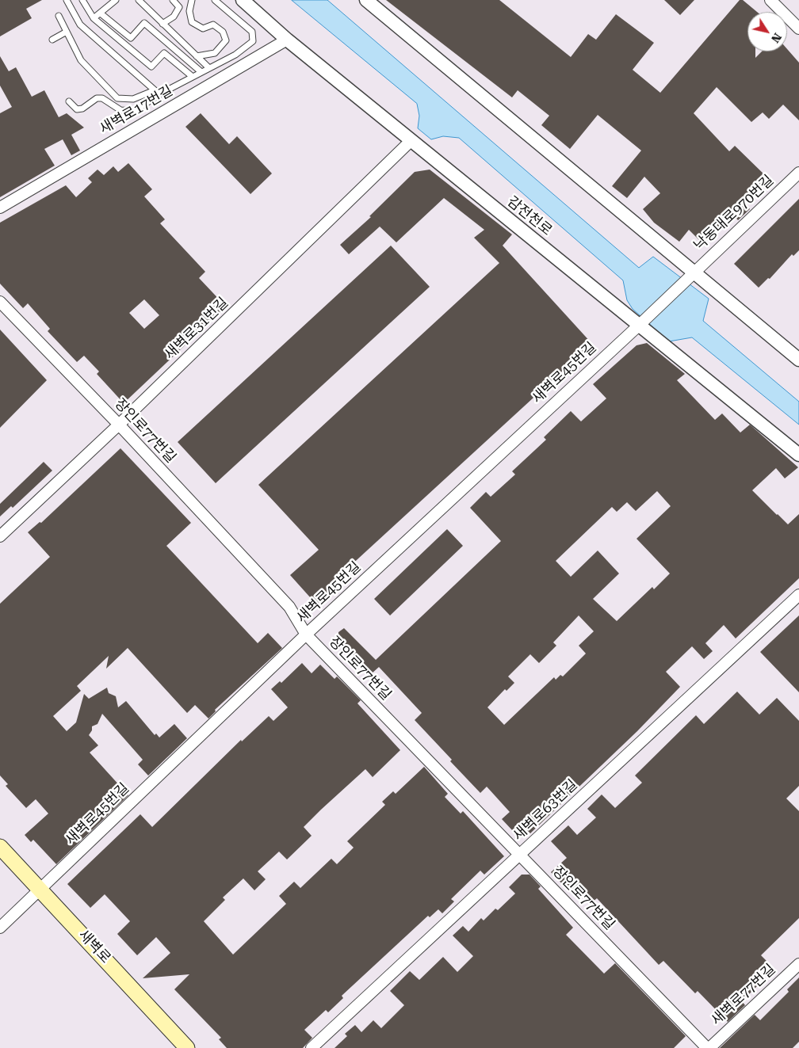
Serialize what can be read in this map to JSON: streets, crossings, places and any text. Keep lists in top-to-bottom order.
{
  "streets": {
    "main road": ["새벽로"],
    "street": [
      "새벽로17번길",
      "낙동대로970번길",
      "감전천로",
      "새벽로31번길",
      "새벽로45번길",
      "장인로77번길",
      "새벽로63번길",
      "새벽로77번길"
    ]
  },
  "crossings": [
    ["새벽로17번길", "감전천로"],
    ["낙동대로970번길", "감전천로"],
    ["낙동대로970번길", "새벽로45번길"],
    ["감전천로", "새벽로31번길"],
    ["감전천로", "새벽로45번길"],
    ["새벽로31번길", "장인로77번길"],
    ["새벽로45번길", "장인로77번길"],
    ["새벽로45번길", "새벽로"],
    ["장인로77번길", "새벽로63번길"],
    ["장인로77번길", "새벽로77번길"]
  ],
  "north": "bottom right"
}
